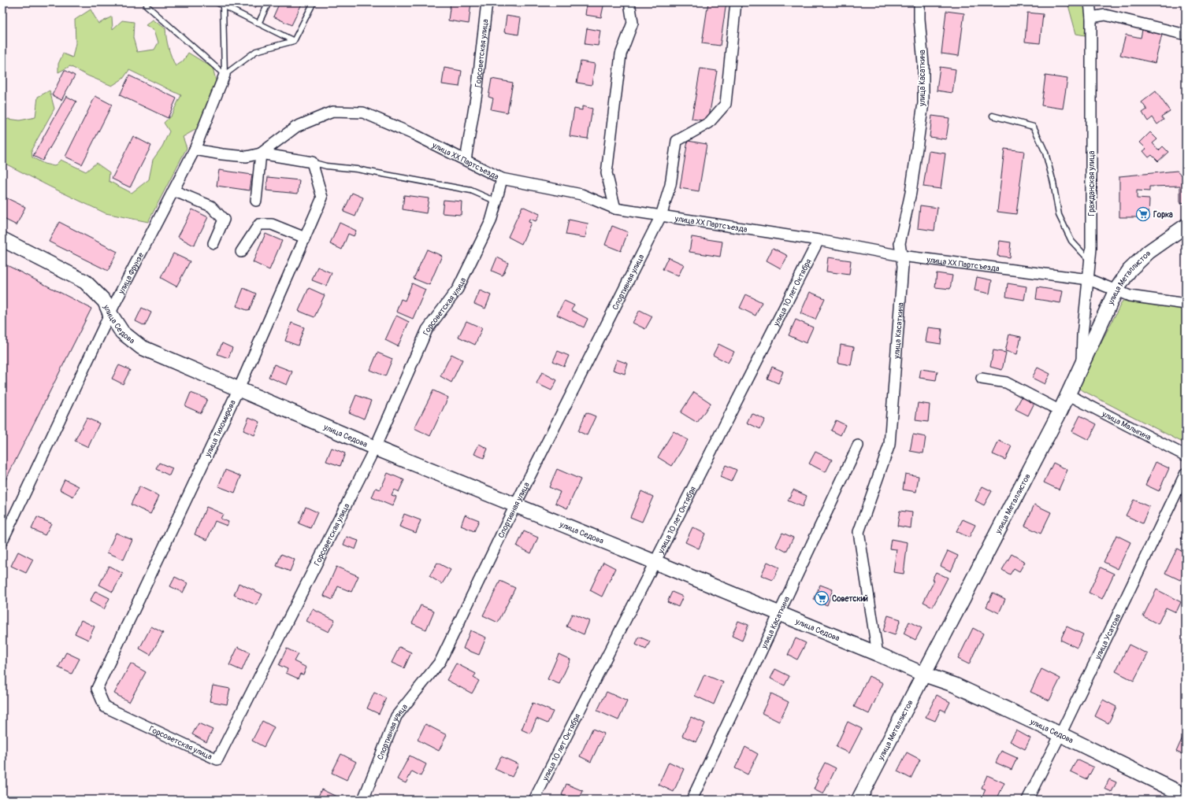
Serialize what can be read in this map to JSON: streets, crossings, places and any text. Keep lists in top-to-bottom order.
{
  "streets": {
    "street": [
      "Горсоветская улица",
      "улица Касаткина",
      "улица XX Партсъезда",
      "Гражданская улица",
      "улица Фрунзе",
      "улица Металлистов",
      "Спортивная улица",
      "улица 10 лет Октября",
      "улица Седова",
      "улица Малыгина",
      "улица Тихомирова",
      "улица Усатова"
    ]
  },
  "crossings": [
    ["Горсоветская улица", "улица XX Партсъезда"],
    ["Горсоветская улица", "улица Седова"],
    ["Горсоветская улица", "улица Тихомирова"],
    ["улица Касаткина", "улица XX Партсъезда"],
    ["улица Касаткина", "улица Седова"],
    ["улица XX Партсъезда", "Гражданская улица"],
    ["улица XX Партсъезда", "улица Металлистов"],
    ["улица XX Партсъезда", "Спортивная улица"],
    ["улица XX Партсъезда", "улица 10 лет Октября"],
    ["Гражданская улица", "улица Металлистов"],
    ["улица Фрунзе", "улица Седова"],
    ["улица Металлистов", "улица Седова"],
    ["улица Металлистов", "улица Малыгина"],
    ["Спортивная улица", "улица Седова"],
    ["улица 10 лет Октября", "улица Седова"],
    ["улица Седова", "улица Тихомирова"],
    ["улица Седова", "улица Усатова"]
  ],
  "places": {
    "supermarket": ["Горка", "Советский"]
  }
}
